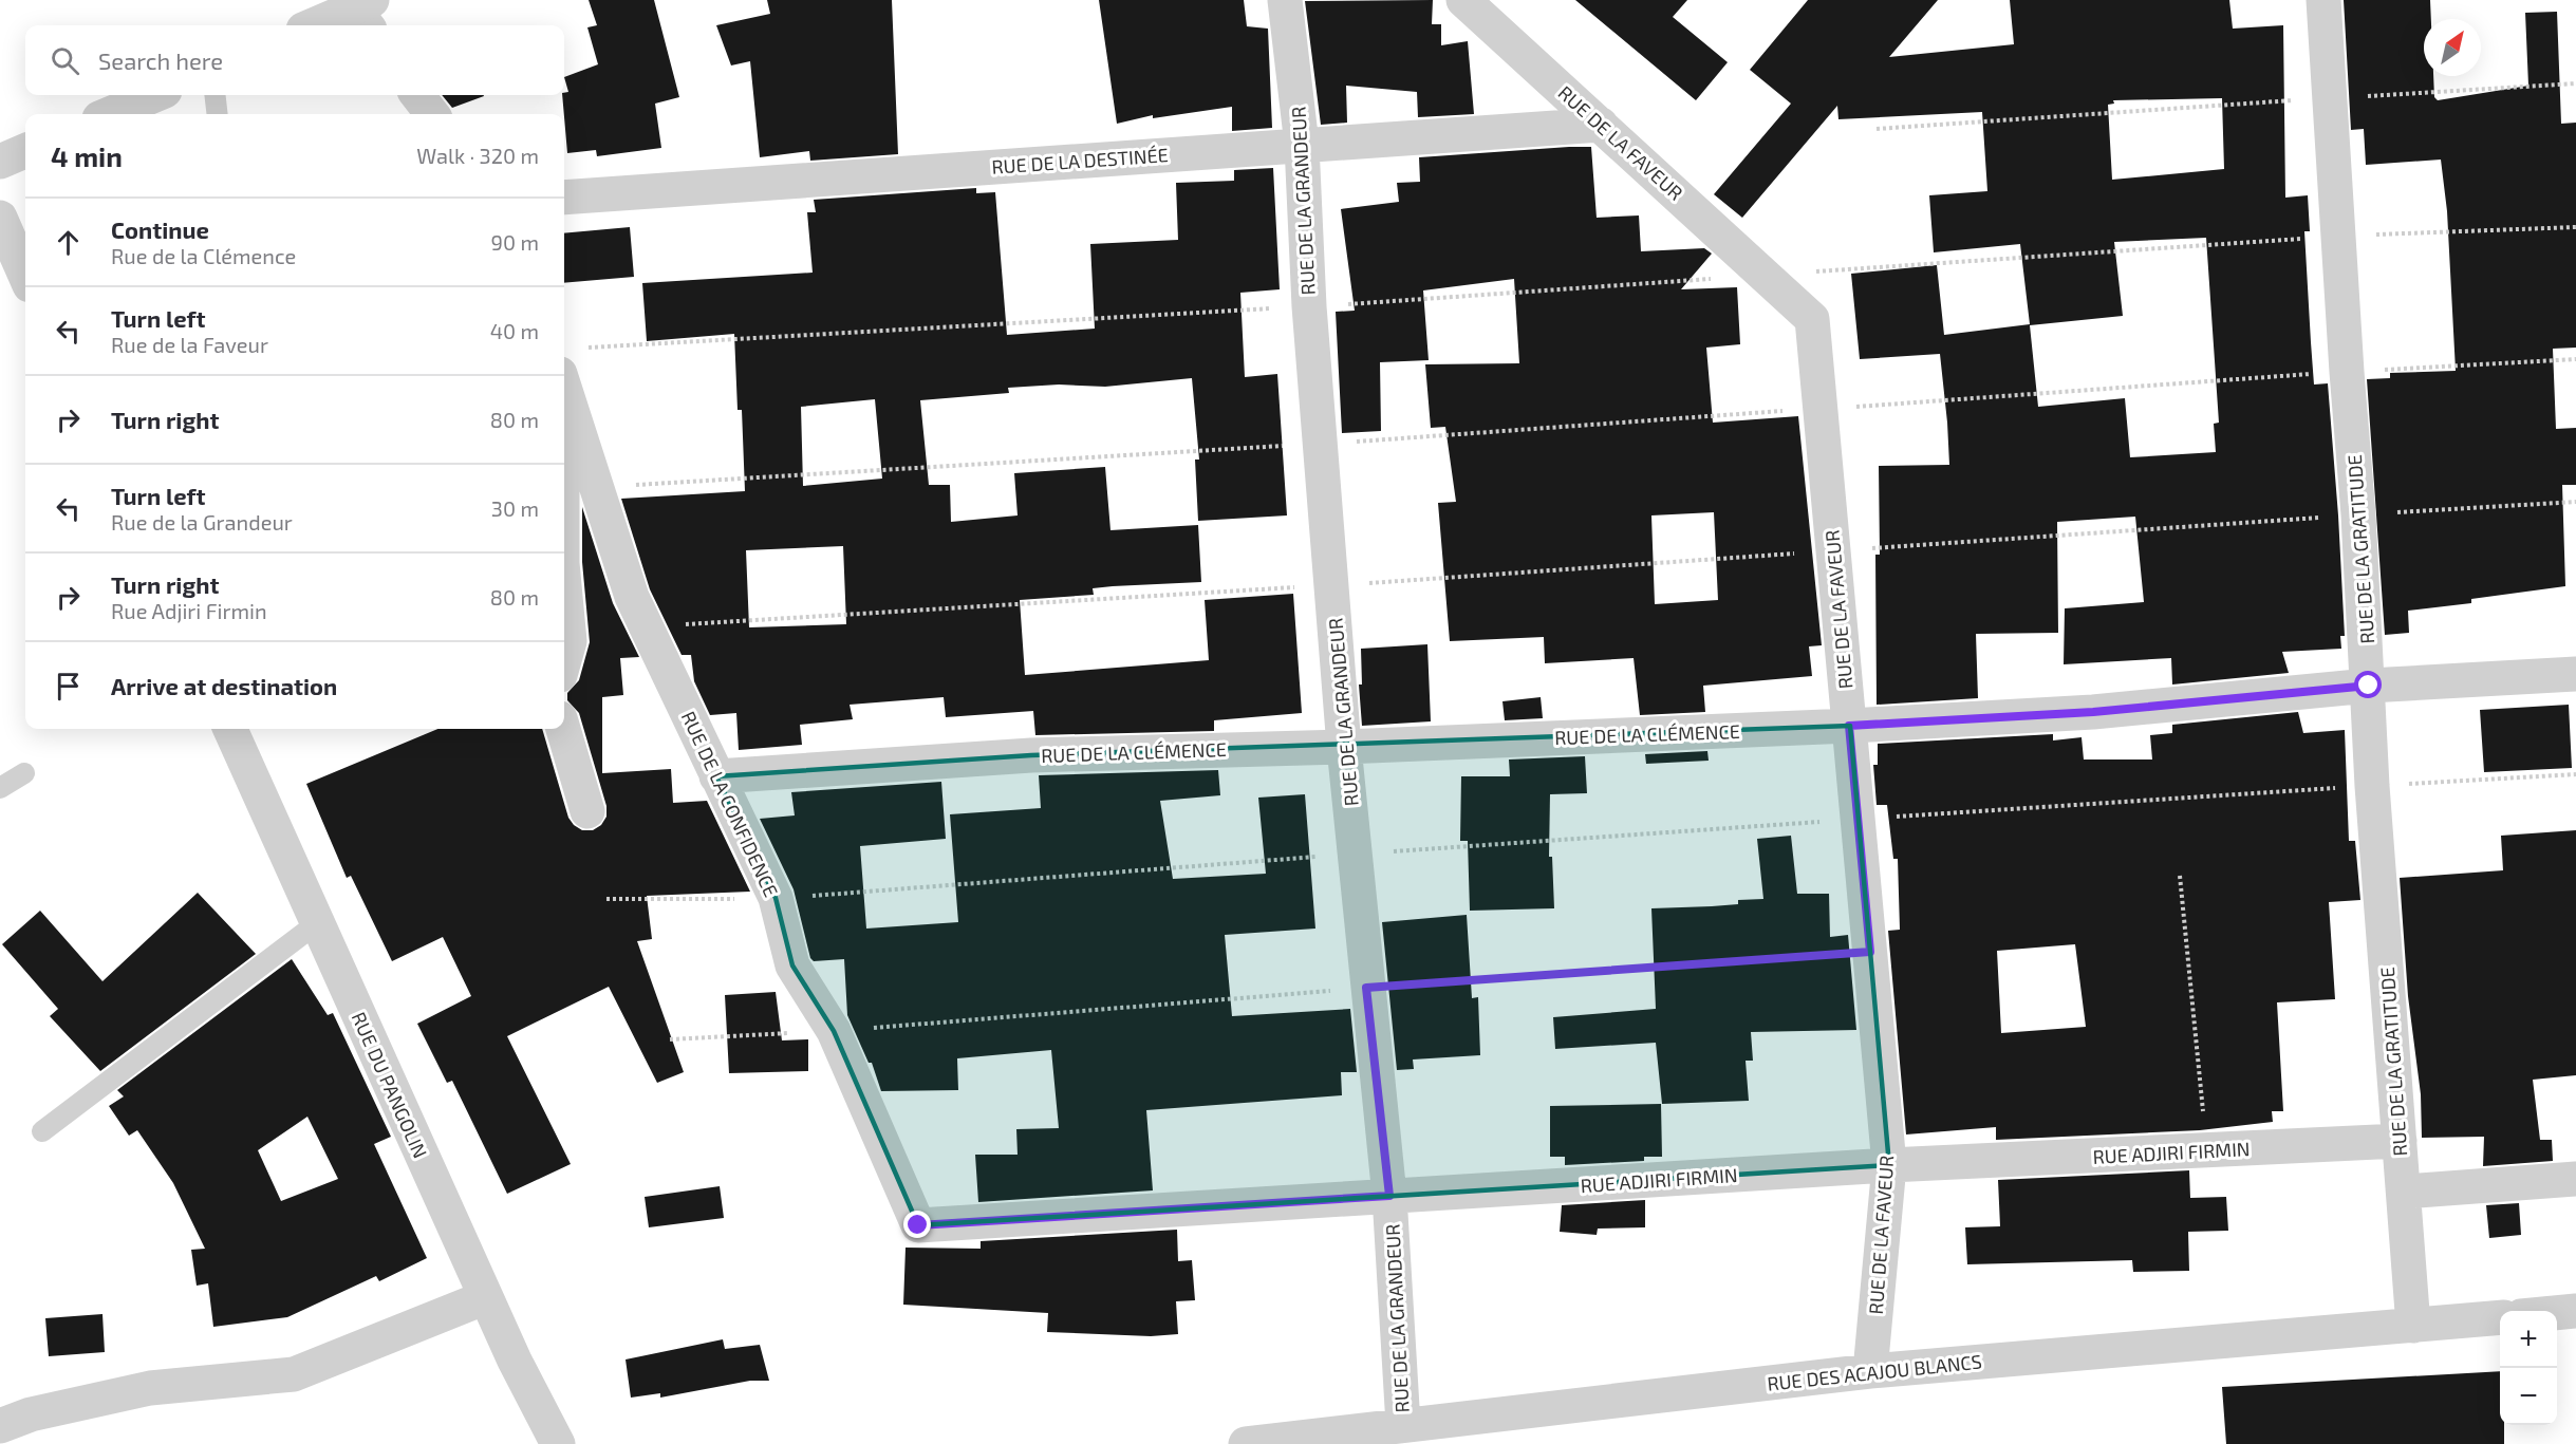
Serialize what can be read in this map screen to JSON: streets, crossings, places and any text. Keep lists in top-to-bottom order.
{
  "streets": {
    "street": [
      "RUE DE LA FAVEUR",
      "RUE DE LA DESTINÉE",
      "RUE DE LA GRANDEUR",
      "RUE DE LA GRATITUDE",
      "RUE DE LA CLÉMENCE",
      "RUE DE LA CONFIDENCE",
      "RUE DU PANGOLIN",
      "RUE ADJIRI FIRMIN",
      "RUE DES ACAJOU BLANCS"
    ]
  },
  "crossings": [
    ["RUE DE LA FAVEUR", "RUE DE LA DESTINÉE"],
    ["RUE DE LA FAVEUR", "RUE DE LA CLÉMENCE"],
    ["RUE DE LA FAVEUR", "RUE ADJIRI FIRMIN"],
    ["RUE DE LA FAVEUR", "RUE DES ACAJOU BLANCS"],
    ["RUE DE LA DESTINÉE", "RUE DE LA GRANDEUR"],
    ["RUE DE LA GRANDEUR", "RUE DE LA CLÉMENCE"],
    ["RUE DE LA GRANDEUR", "RUE ADJIRI FIRMIN"],
    ["RUE DE LA GRANDEUR", "RUE DES ACAJOU BLANCS"],
    ["RUE DE LA GRATITUDE", "RUE DE LA CLÉMENCE"],
    ["RUE DE LA GRATITUDE", "RUE ADJIRI FIRMIN"],
    ["RUE DE LA GRATITUDE", "RUE DES ACAJOU BLANCS"],
    ["RUE DE LA CLÉMENCE", "RUE DE LA CONFIDENCE"],
    ["RUE DE LA CONFIDENCE", "RUE ADJIRI FIRMIN"]
  ],
  "north": "top right",
  "page": {
    "search": "Search here",
    "heading": ["4 min", "Walk · 320 m"],
    "list": [
      ["Continue", "Rue de la Clémence", "90 m"],
      ["Turn left", "Rue de la Faveur", "40 m"],
      ["Turn right", "80 m"],
      ["Turn left", "Rue de la Grandeur", "30 m"],
      ["Turn right", "Rue Adjiri Firmin", "80 m"],
      "Arrive at destination"
    ],
    "map_buttons": ["+", "−"]
  }
}
